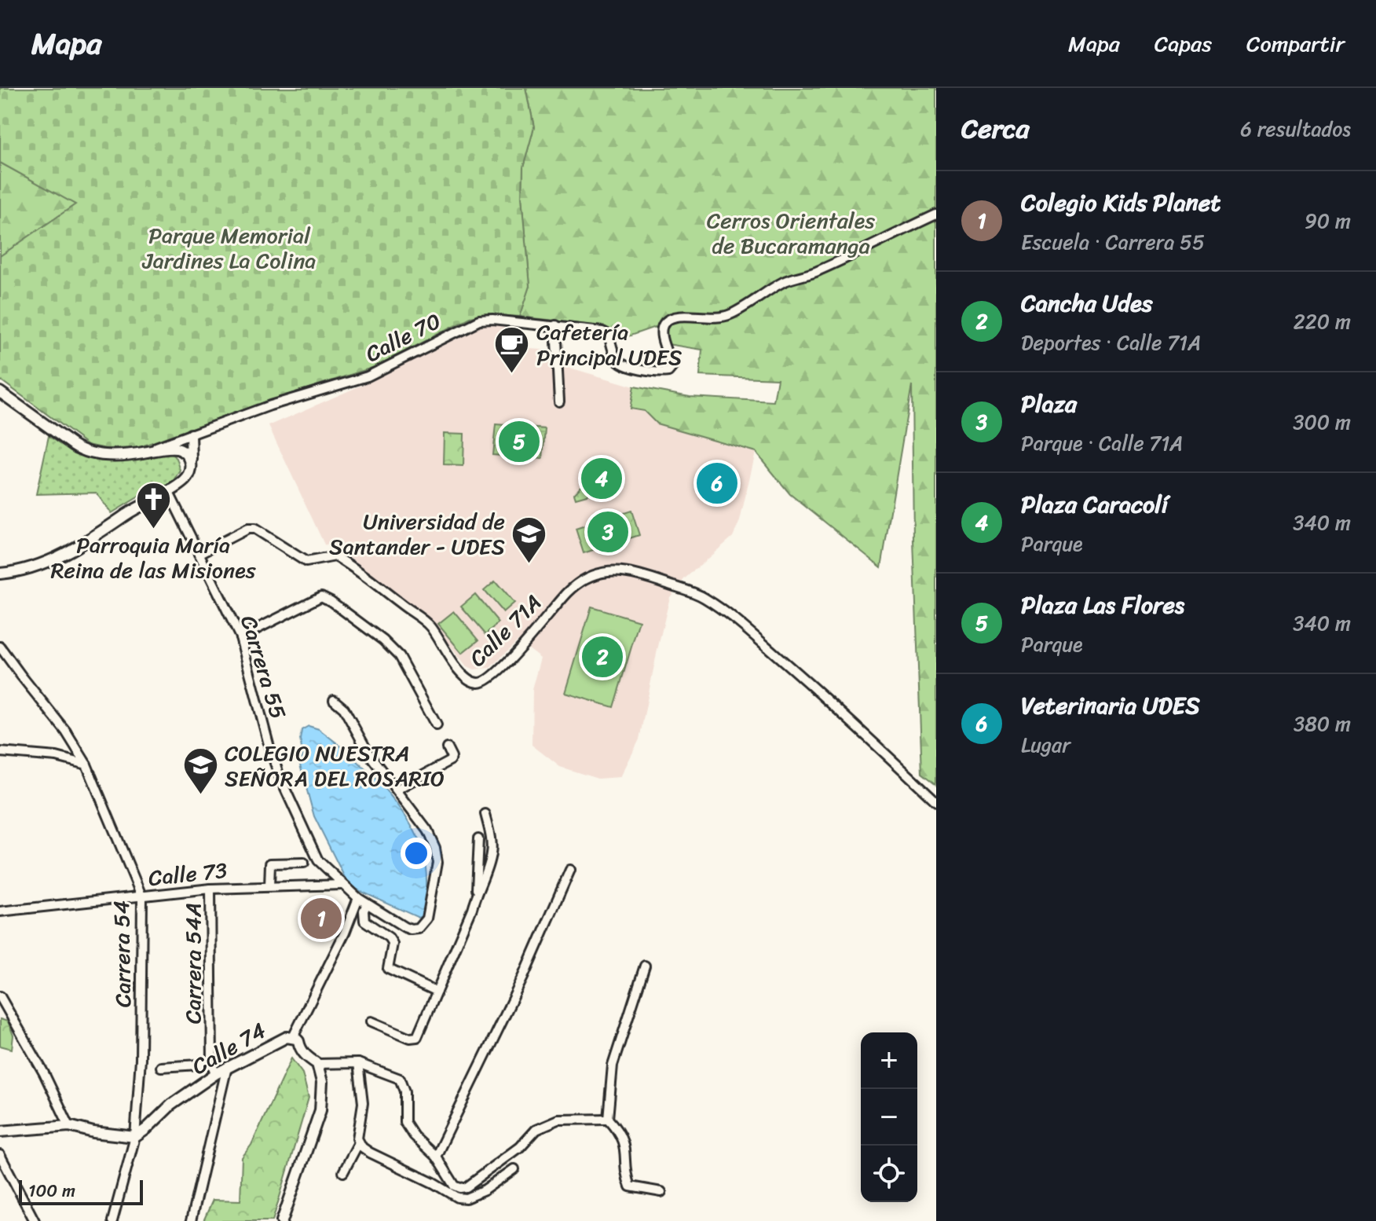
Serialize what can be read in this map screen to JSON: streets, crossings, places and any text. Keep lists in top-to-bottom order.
{
  "streets": {
    "street": [
      "Calle 70",
      "Calle 71A",
      "Carrera 55",
      "Calle 73",
      "Carrera 54",
      "Carrera 54A",
      "Calle 74"
    ]
  },
  "crossings": [
    ["Calle 71A", "Carrera 55"],
    ["Carrera 55", "Calle 73"],
    ["Calle 73", "Carrera 54"],
    ["Calle 73", "Carrera 54A"],
    ["Carrera 54", "Calle 74"],
    ["Carrera 54A", "Calle 74"]
  ],
  "parks": ["Cerros Orientales de Bucaramanga", "Parque Memorial Jardines La Colina"],
  "places": {
    "cafe": ["Cafetería Principal UDES"],
    "church": ["Parroquia María Reina de las Misiones"],
    "school or university": ["Universidad de Santander - UDES", "COLEGIO NUESTRA SEÑORA DEL ROSARIO"]
  },
  "scale_bar": "100 m",
  "page": {
    "header": "Mapa",
    "nav": ["Mapa", "Capas", "Compartir"],
    "heading": ["Cerca", "6 resultados"],
    "list": [
      {
        "mark": "1",
        "name": "Colegio Kids Planet",
        "note": "Escuela · Carrera 55",
        "value": "90 m"
      },
      {
        "mark": "2",
        "name": "Cancha Udes",
        "note": "Deportes · Calle 71A",
        "value": "220 m"
      },
      {
        "mark": "3",
        "name": "Plaza",
        "note": "Parque · Calle 71A",
        "value": "300 m"
      },
      {
        "mark": "4",
        "name": "Plaza Caracolí",
        "note": "Parque",
        "value": "340 m"
      },
      {
        "mark": "5",
        "name": "Plaza Las Flores",
        "note": "Parque",
        "value": "340 m"
      },
      {
        "mark": "6",
        "name": "Veterinaria UDES",
        "note": "Lugar",
        "value": "380 m"
      }
    ],
    "pins": [
      "5",
      "4",
      "6",
      "3",
      "2",
      "1"
    ],
    "map_buttons": ["+", "−"],
    "scale": "100 m"
  }
}
